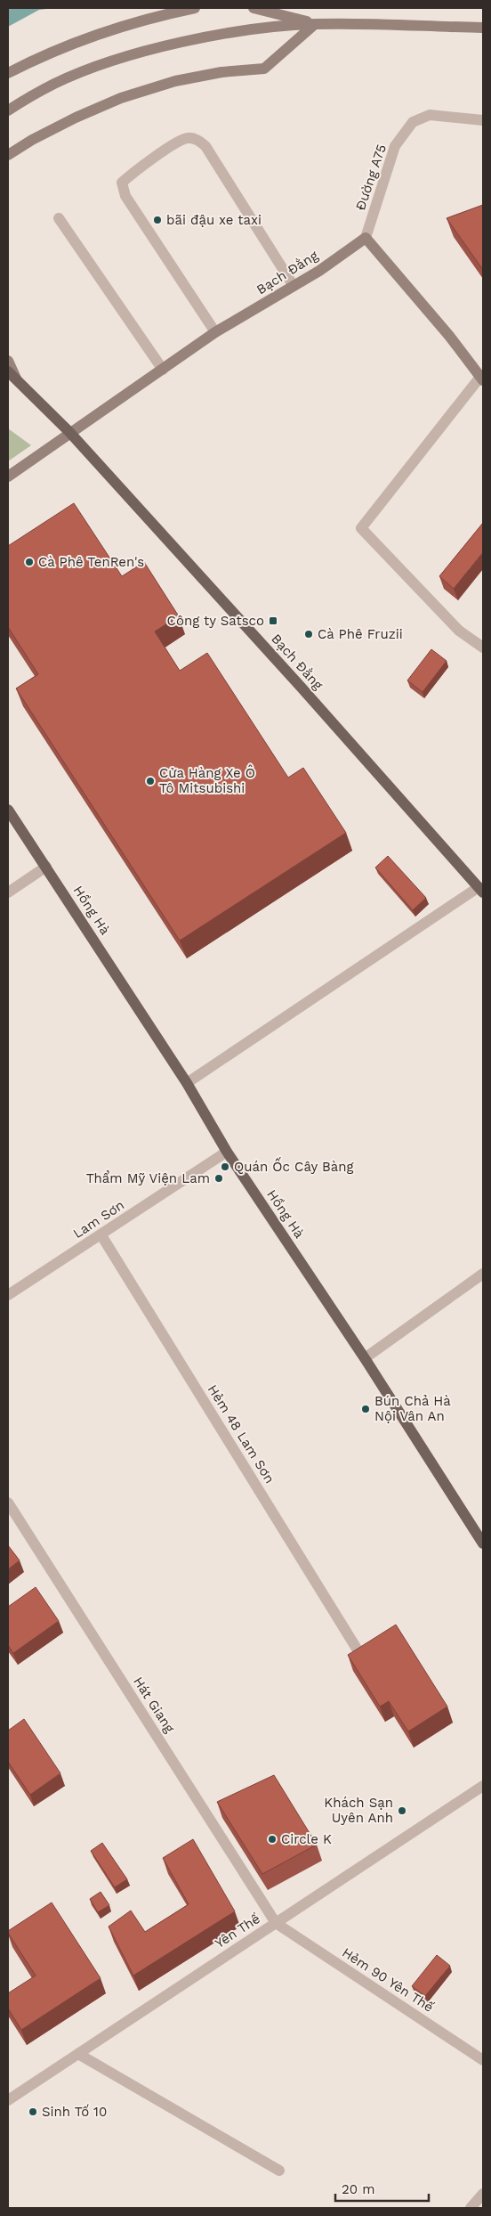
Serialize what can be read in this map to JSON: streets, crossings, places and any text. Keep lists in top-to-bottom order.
{
  "streets": {
    "main road": ["Bạch Đằng", "Hồng Hà"],
    "street": [
      "Đường A75",
      "Lam Sơn",
      "Hẻm 48 Lam Sơn",
      "Hát Giang",
      "Yên Thế",
      "Hẻm 90 Yên Thế"
    ]
  },
  "crossings": [
    ["Đường A75", "Bạch Đằng"],
    ["Hồng Hà", "Lam Sơn"],
    ["Lam Sơn", "Hẻm 48 Lam Sơn"],
    ["Hát Giang", "Yên Thế"],
    ["Hát Giang", "Hẻm 90 Yên Thế"],
    ["Yên Thế", "Hẻm 90 Yên Thế"]
  ],
  "places": {
    "other": [
      "bãi đậu xe taxi",
      "Cà Phê TenRen's",
      "Cà Phê Fruzii",
      "Cửa Hàng Xe Ô Tô Mitsubishi",
      "Quán Ốc Cây Bàng",
      "Thẩm Mỹ Viện Lam",
      "Bún Chả Hà Nội Vân An",
      "Khách Sạn Uyên Anh",
      "Circle K",
      "Sinh Tố 10"
    ],
    "transit": ["Công ty Satsco"]
  },
  "scale_bar": "20 m"
}
